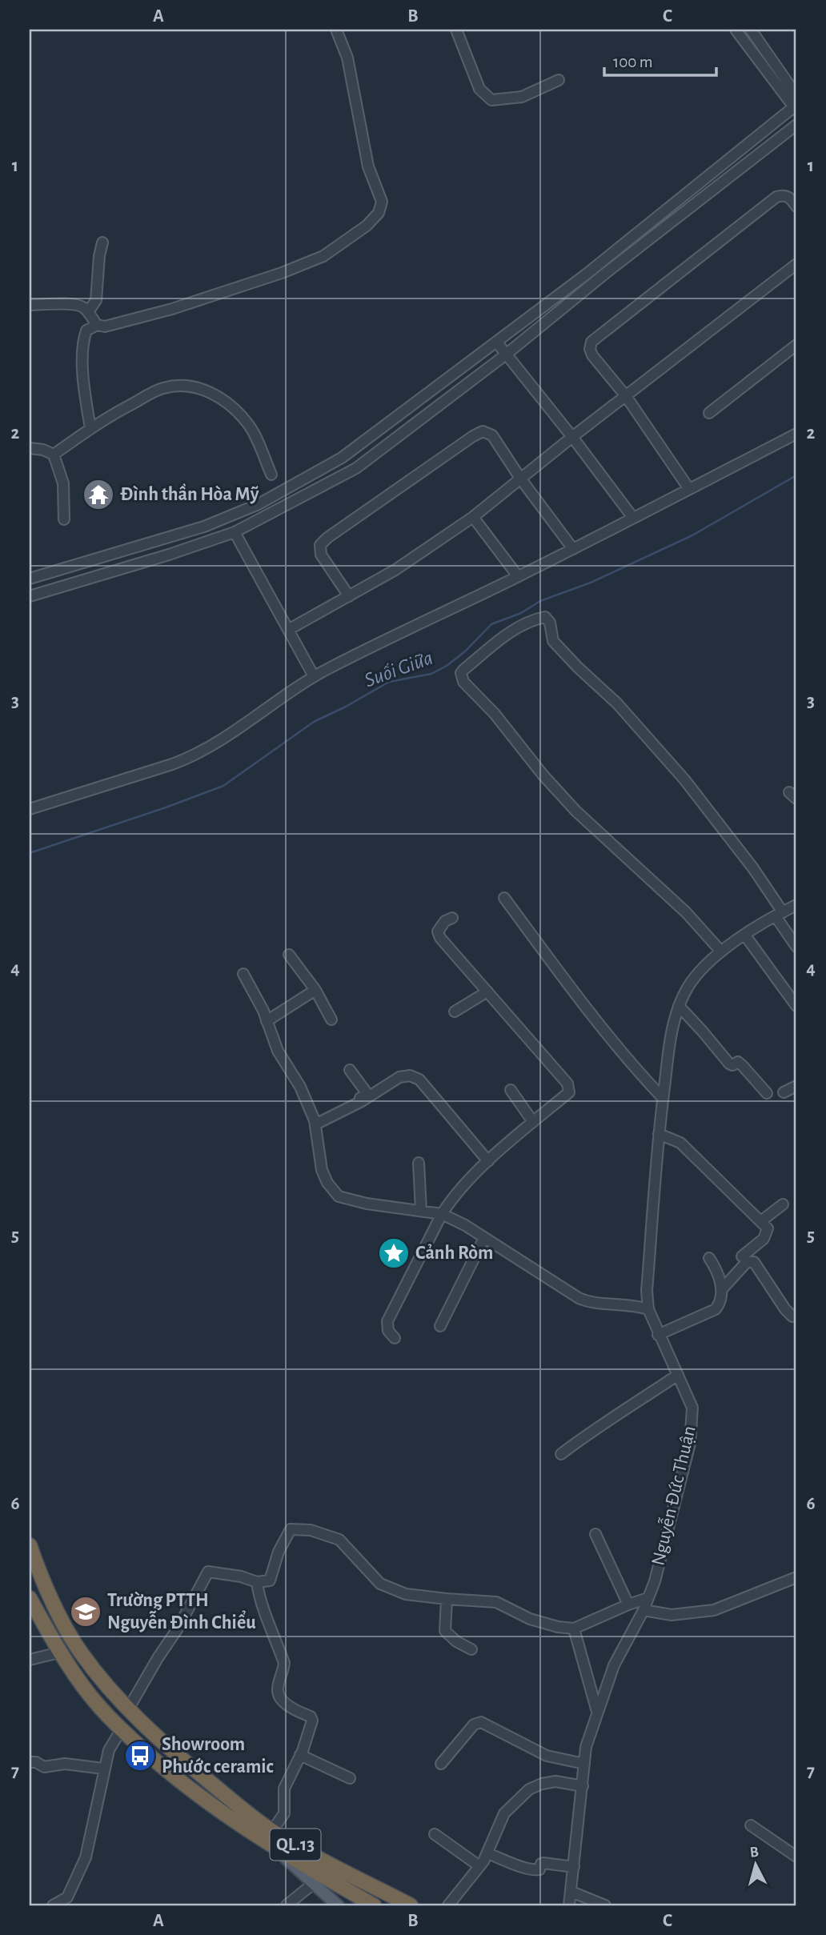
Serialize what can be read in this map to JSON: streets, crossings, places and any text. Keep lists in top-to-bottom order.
{
  "streets": {
    "highway": ["QL.13"],
    "street": ["Nguyễn Đức Thuận"]
  },
  "water": ["Suối Giữa"],
  "places": {
    "temple": ["Đình thần Hòa Mỹ"],
    "place": ["Cảnh Ròm"],
    "school or university": ["Trường PTTH Nguyễn Đình Chiểu"],
    "bus stop": ["Showroom Phước ceramic"]
  },
  "scale_bar": "100 m",
  "north": "top",
  "grid": {
    "columns": ["A", "B", "C"],
    "rows": [
      "1",
      "2",
      "3",
      "4",
      "5",
      "6",
      "7"
    ]
  }
}
